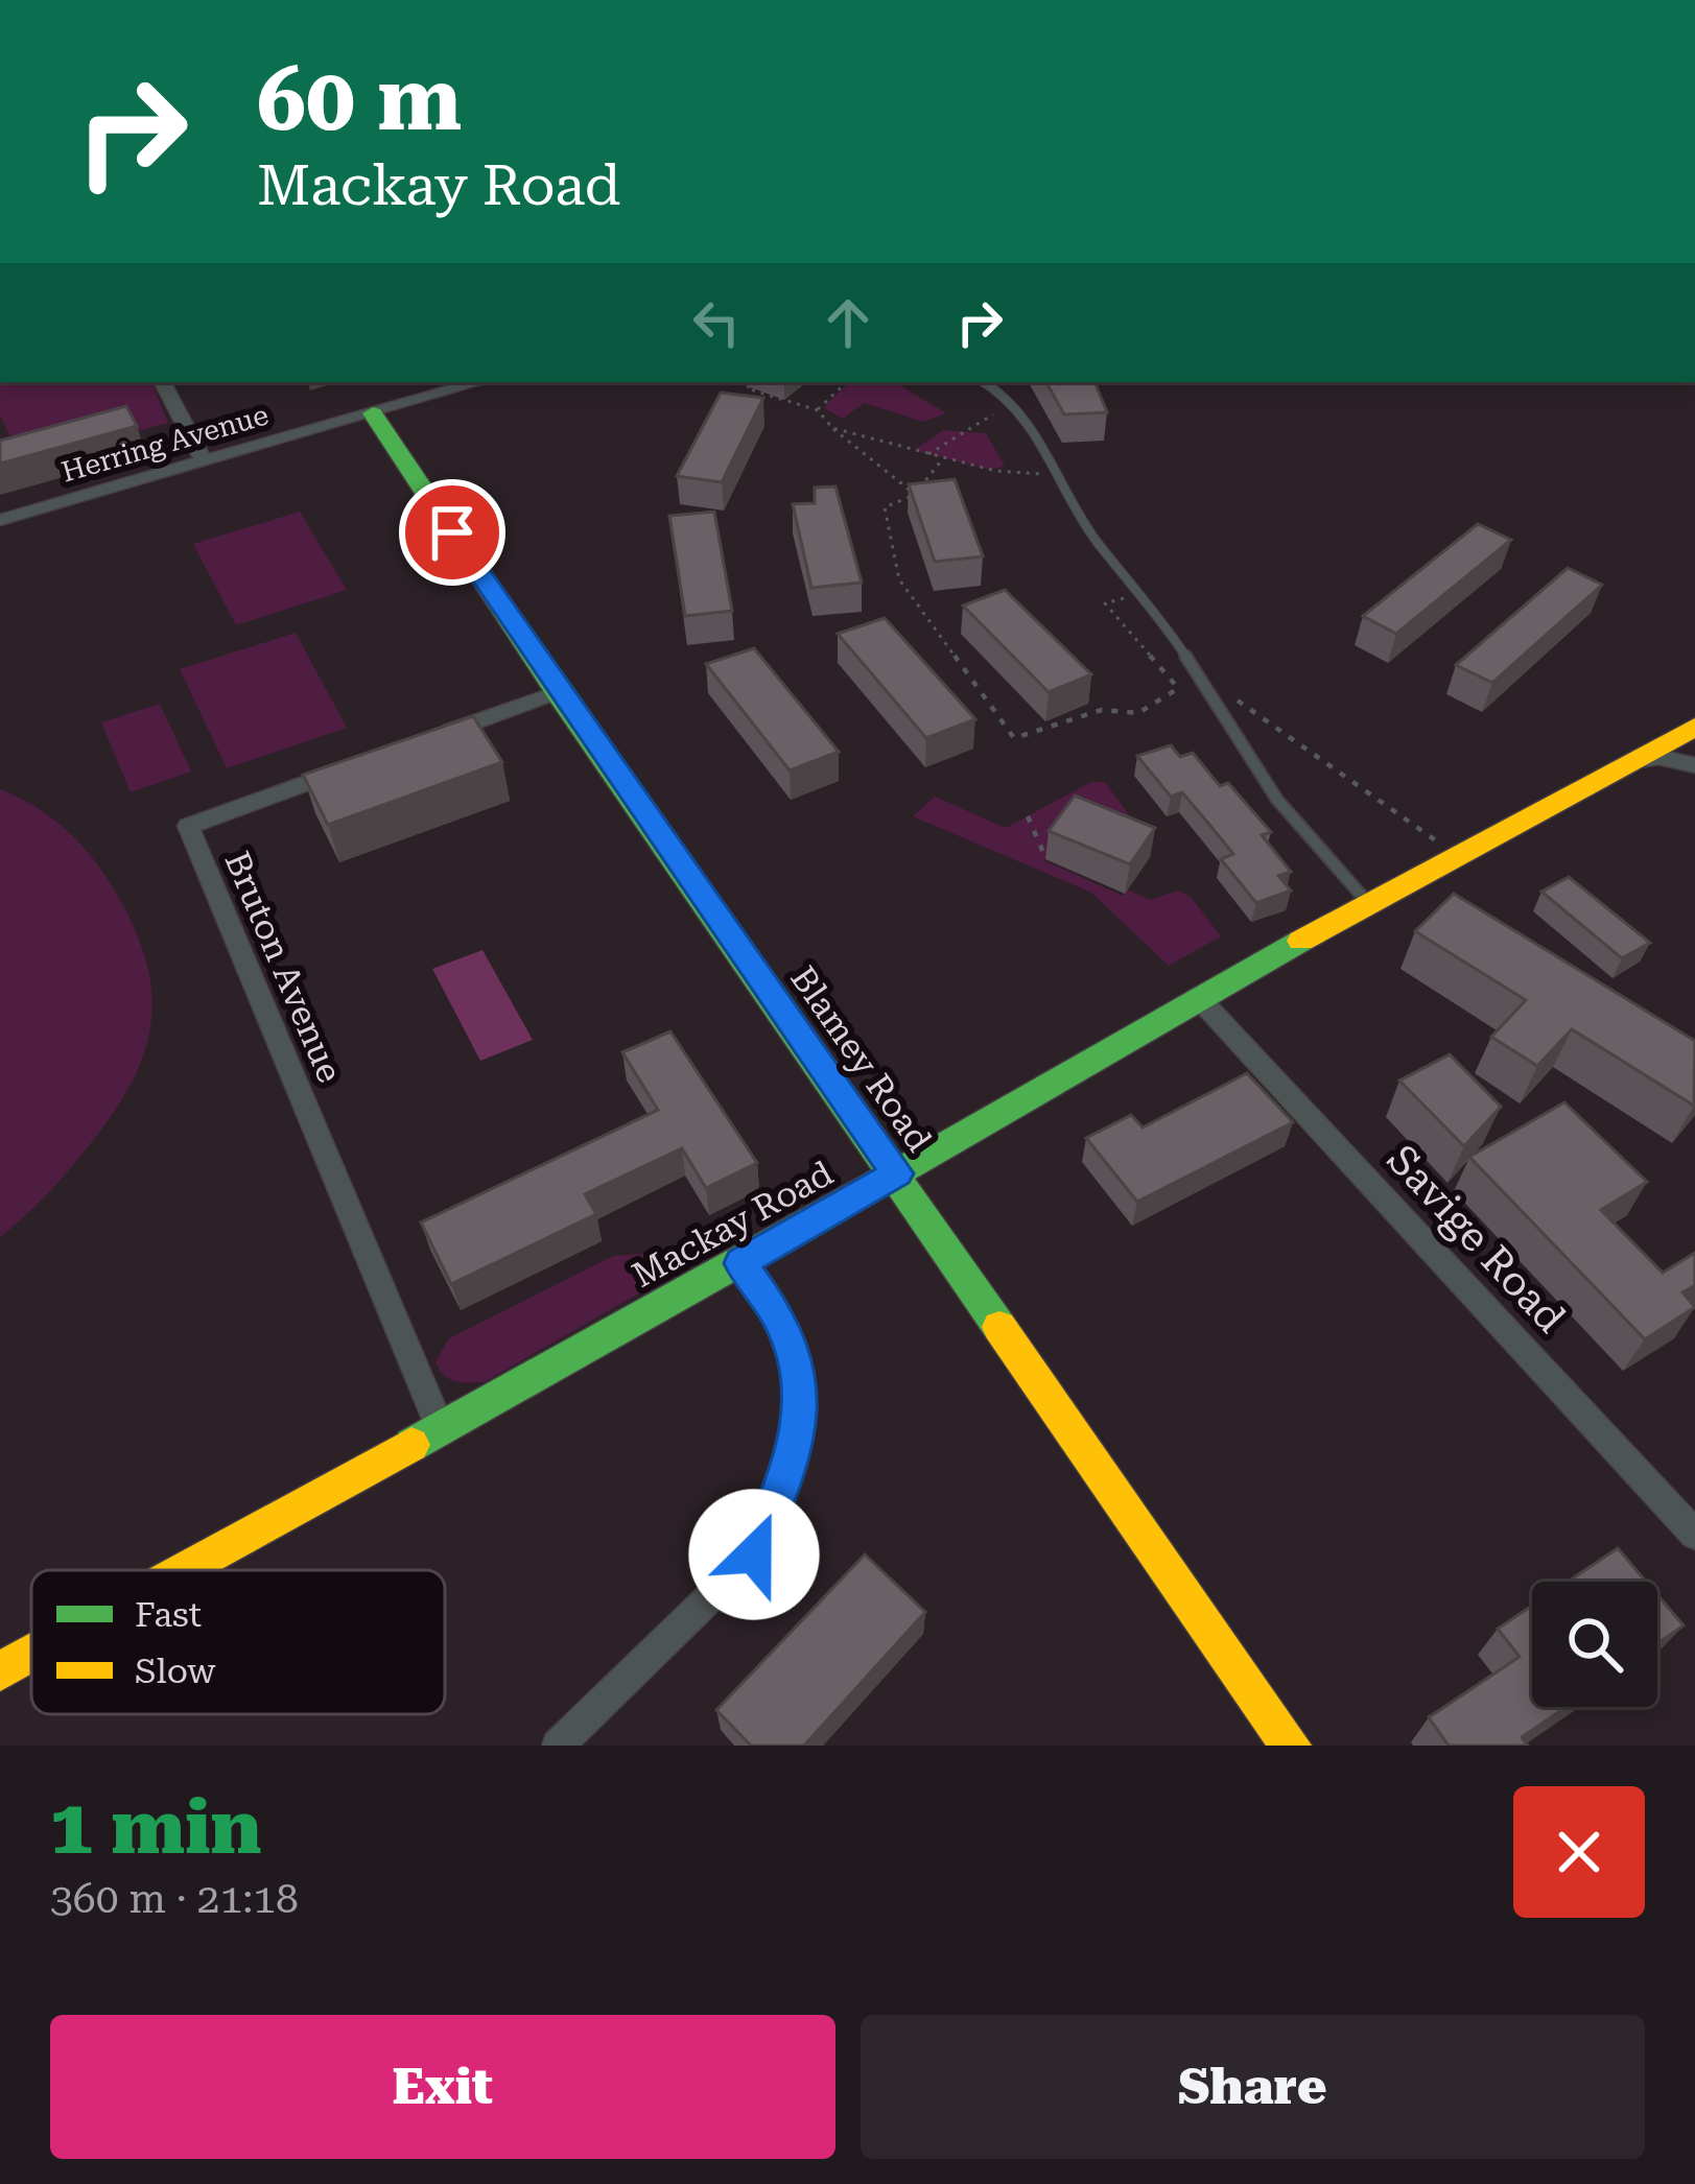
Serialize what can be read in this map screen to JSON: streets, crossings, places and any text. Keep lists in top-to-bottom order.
{
  "streets": {
    "street": [
      "Herring Avenue",
      "Bruton Avenue",
      "Blamey Road",
      "Mackay Road",
      "Savige Road"
    ]
  },
  "crossings": [
    ["Herring Avenue", "Blamey Road"],
    ["Bruton Avenue", "Mackay Road"],
    ["Blamey Road", "Mackay Road"],
    ["Mackay Road", "Savige Road"]
  ],
  "legend": ["Fast", "Slow"],
  "page": {
    "turn": ["60 m", "Mackay Road"],
    "heading": ["1 min", "360 m · 21:18"],
    "buttons": ["Exit", "Share"]
  }
}
